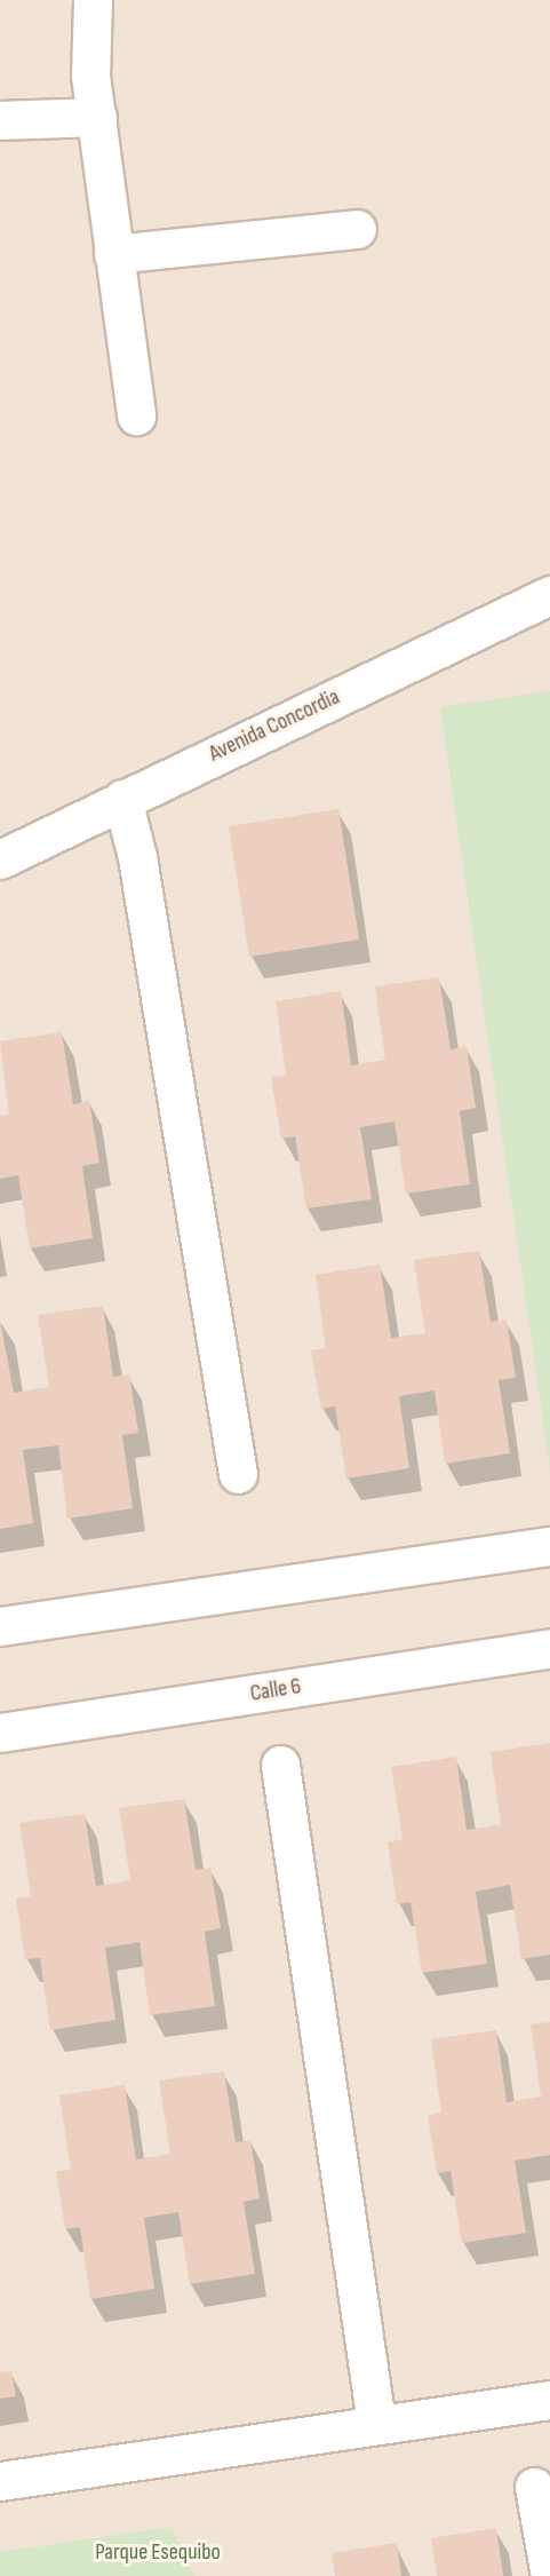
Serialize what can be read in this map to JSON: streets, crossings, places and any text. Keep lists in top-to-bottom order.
{
  "streets": {
    "street": ["Avenida Concordia", "Calle 6"]
  },
  "parks": ["Parque Esequibo"]
}
